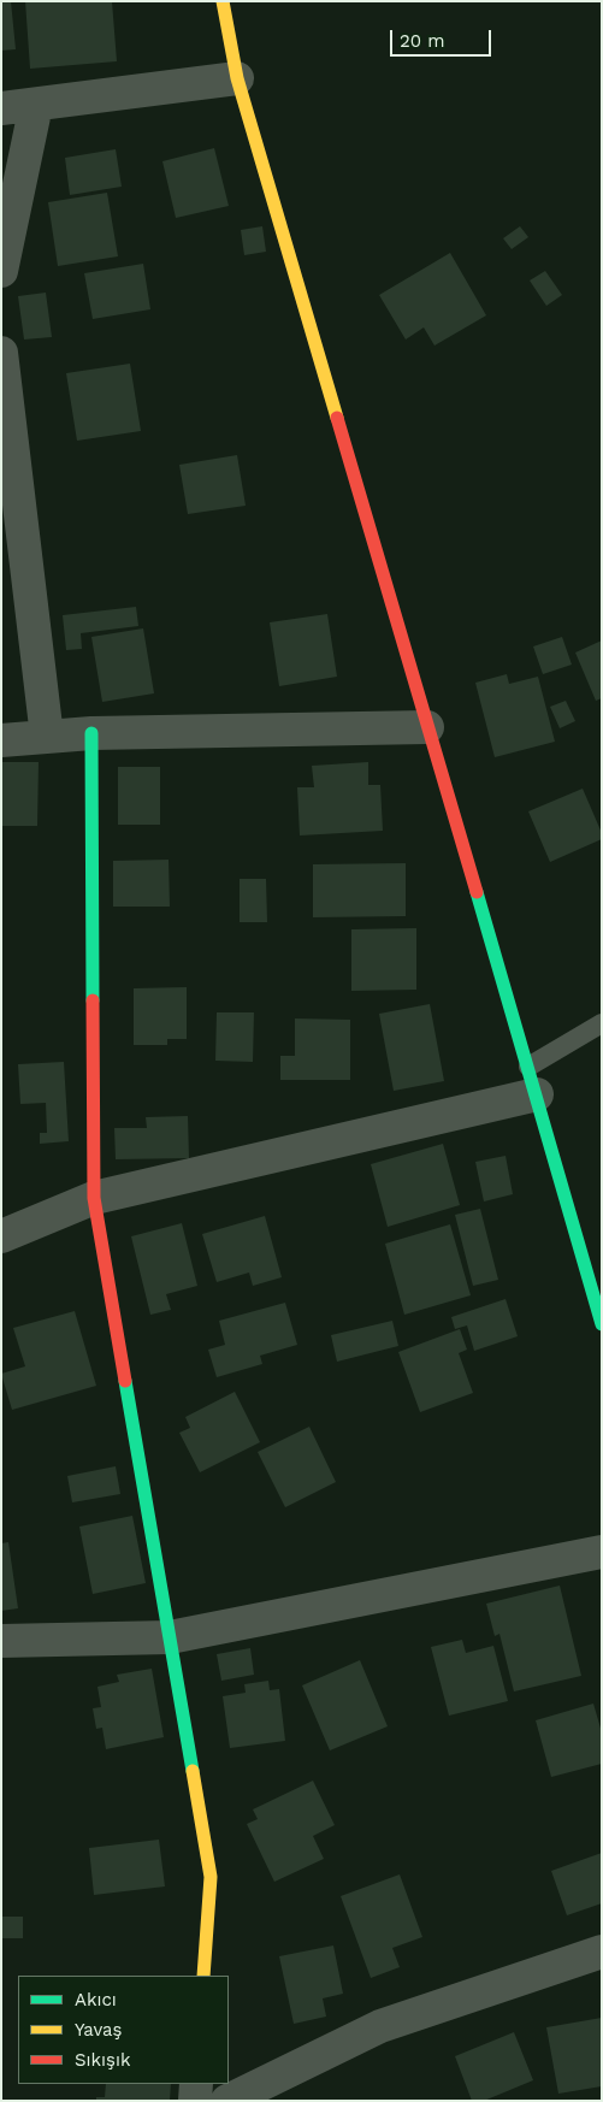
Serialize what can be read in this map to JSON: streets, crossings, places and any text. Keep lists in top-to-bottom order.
{
  "legend": ["Akıcı", "Yavaş", "Sıkışık"],
  "scale_bar": "20 m"
}
